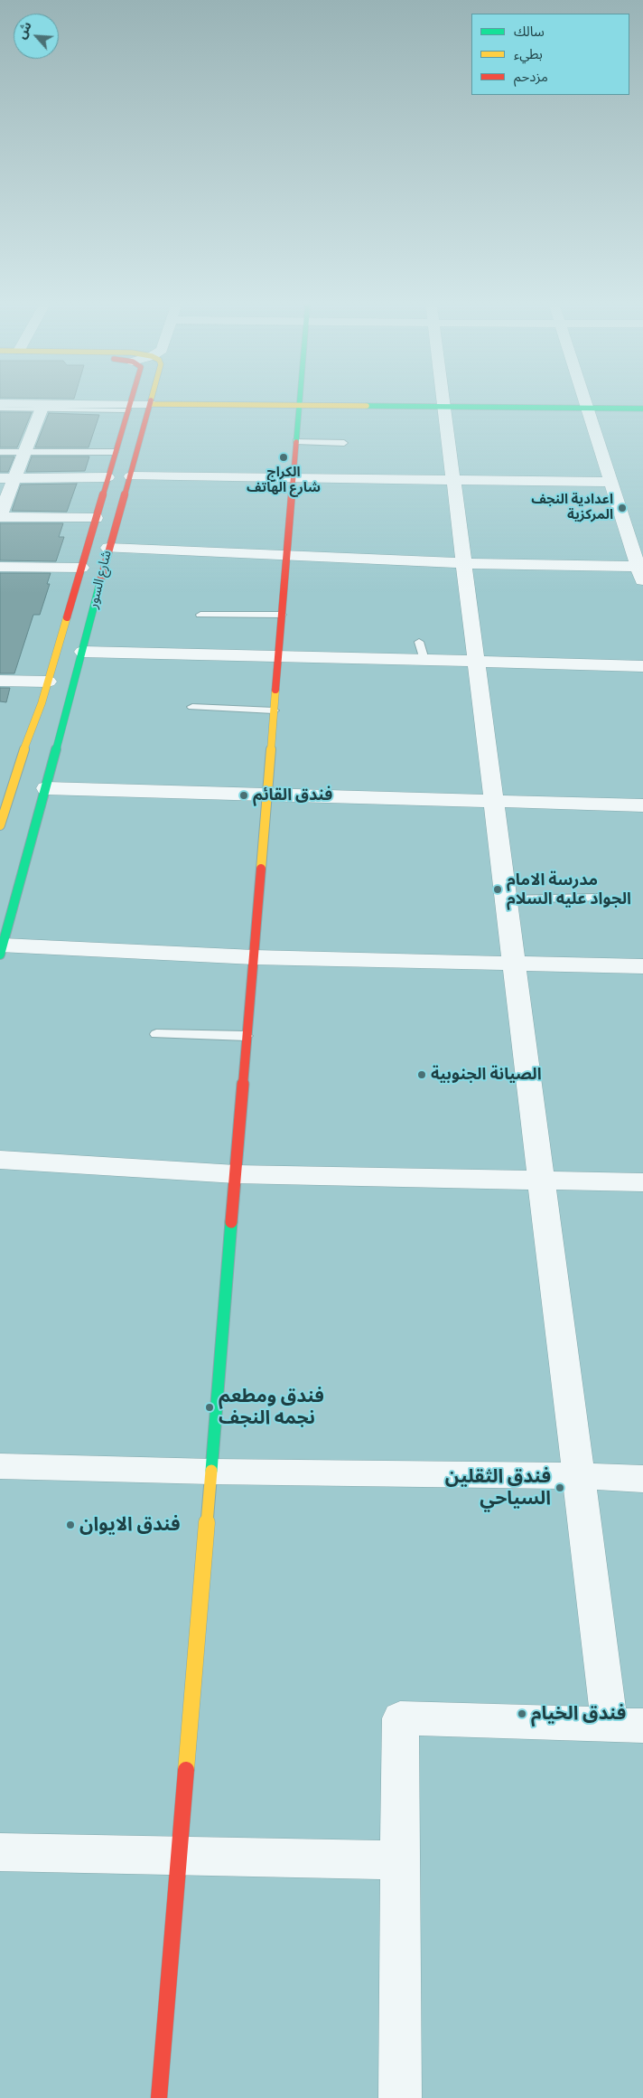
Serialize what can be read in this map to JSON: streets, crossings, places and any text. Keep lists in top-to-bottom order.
{
  "streets": {
    "street": ["شارع السور"]
  },
  "places": [
    "الكراج شارع الهاتف",
    "اعدادية النجف المركزية",
    "فندق القائم",
    "مدرسة الامام الجواد عليه السلام",
    "الصيانة الجنوبية",
    "فندق ومطعم نجمه النجف",
    "فندق الثقلين السياحي",
    "فندق الايوان",
    "فندق الخيام"
  ],
  "legend": ["سالك", "بطيء", "مزدحم"],
  "north": "top left"
}
